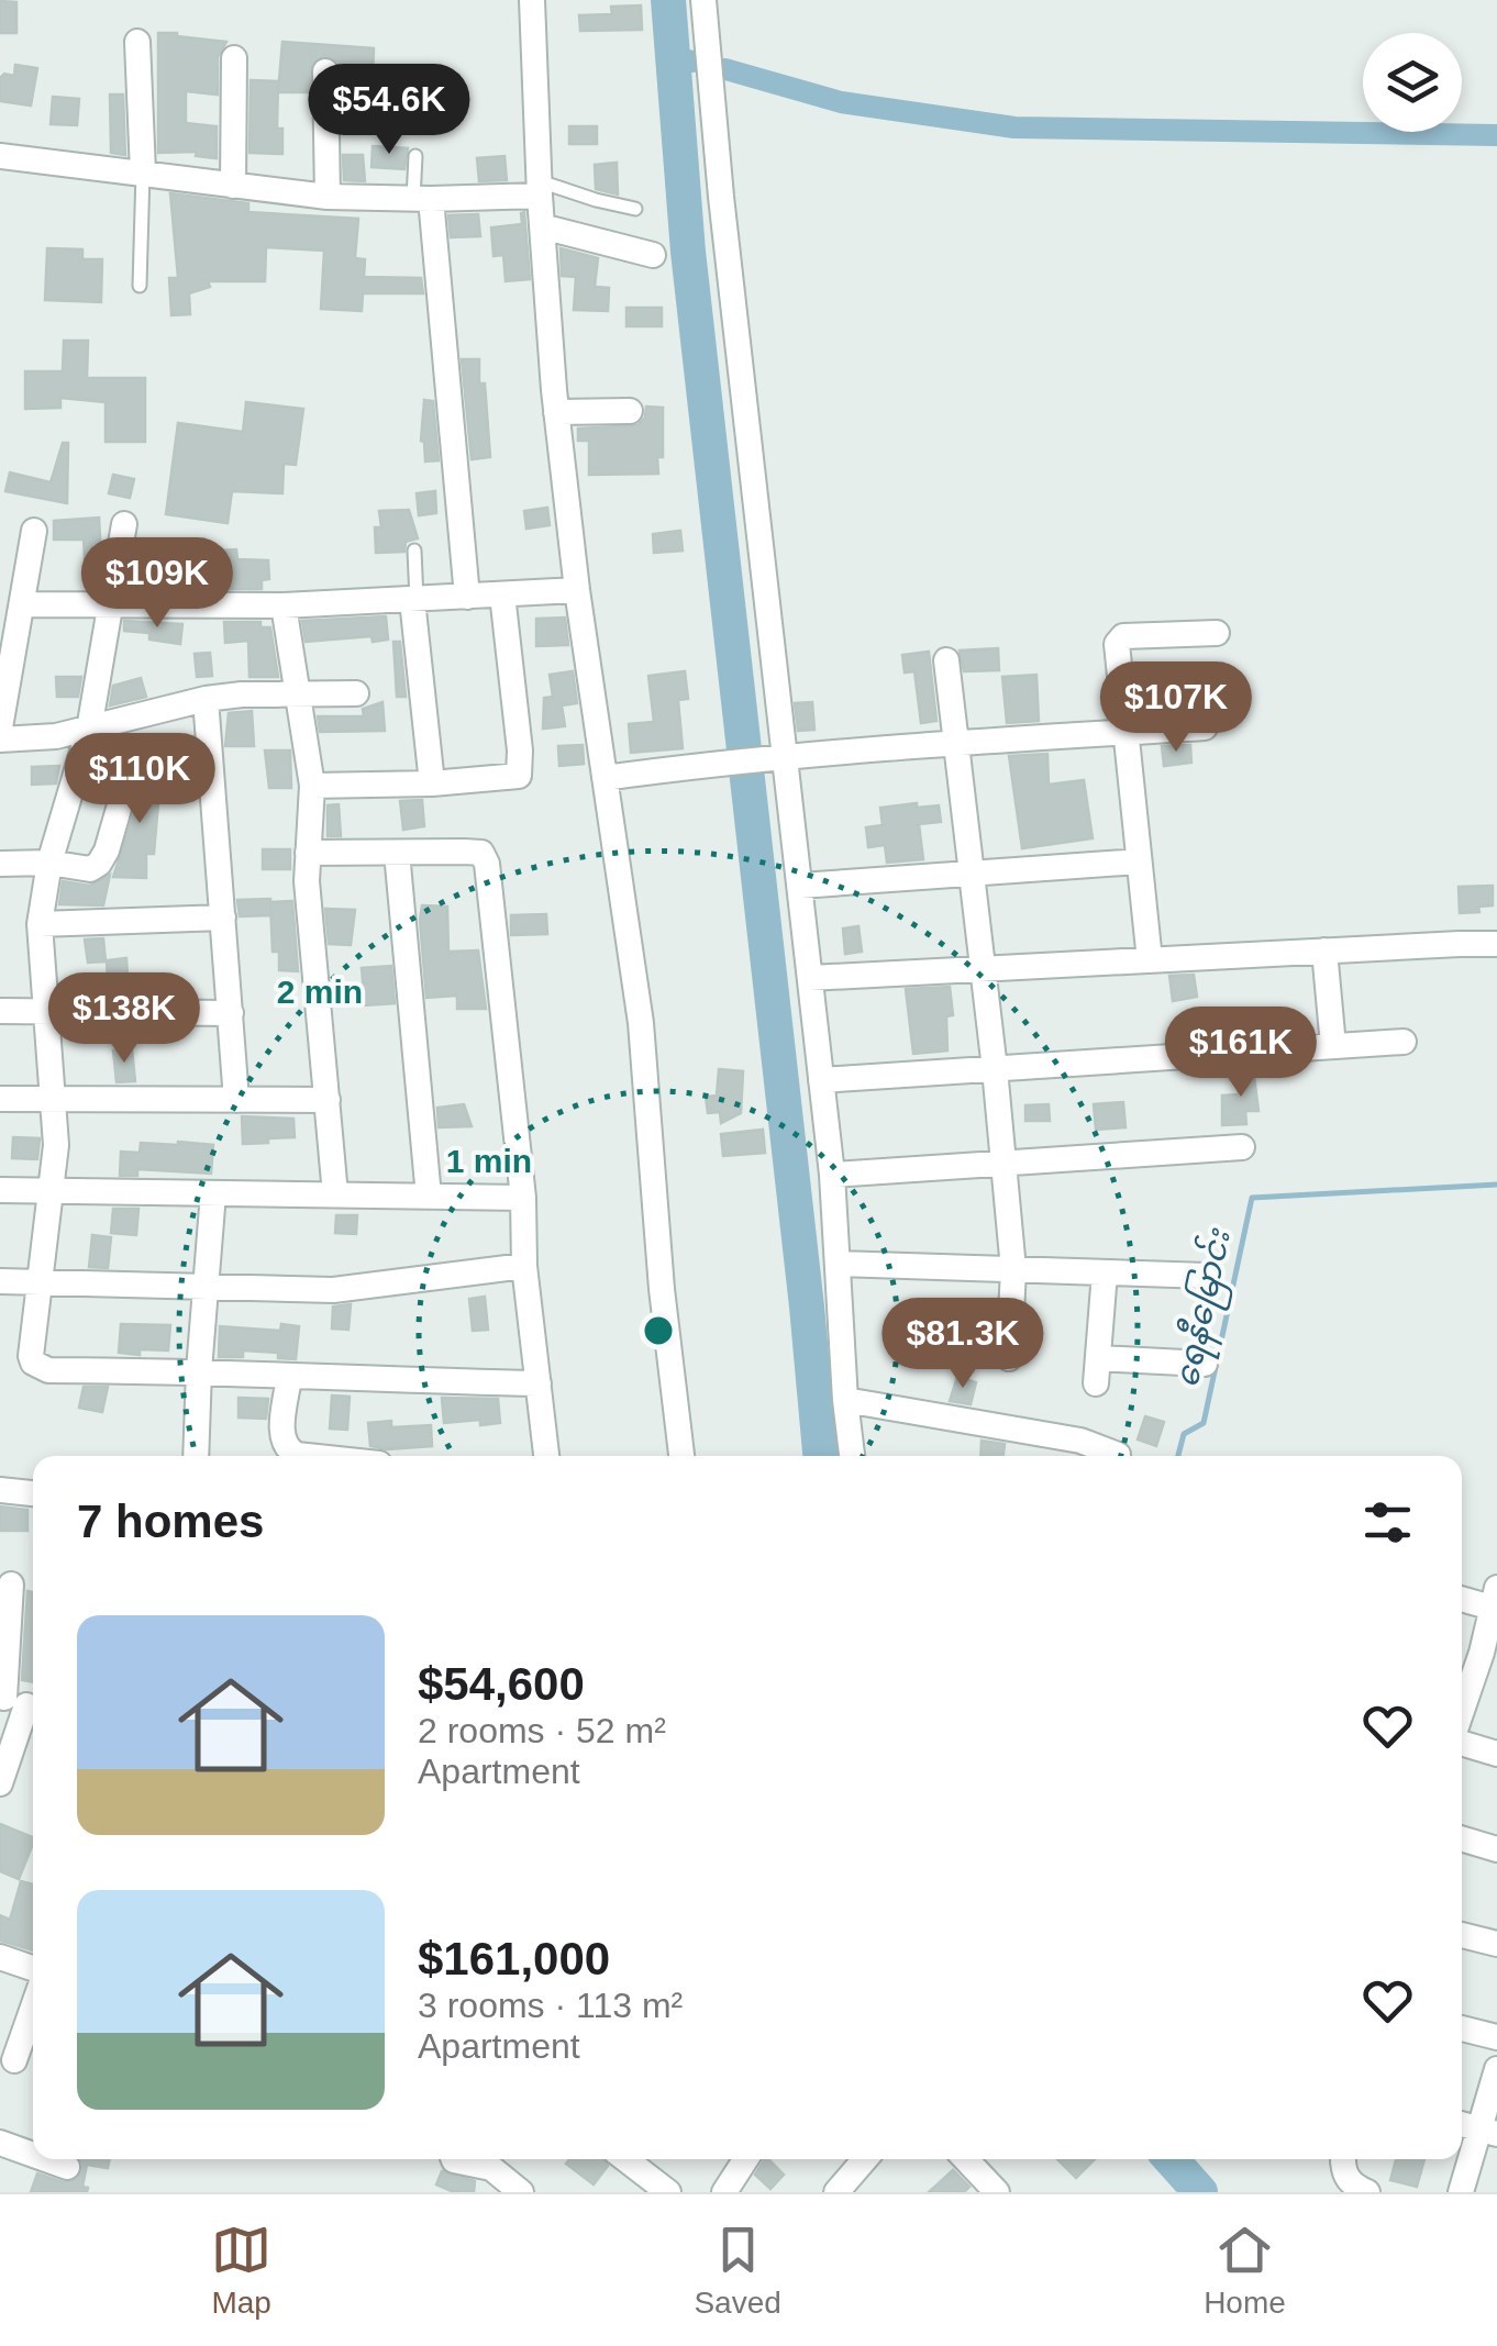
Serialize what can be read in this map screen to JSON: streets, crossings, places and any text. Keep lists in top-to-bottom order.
{
  "water": ["ရေနီမြောင်း"],
  "page": {
    "price": [
      "$54.6K",
      "$109K",
      "$107K",
      "$110K",
      "$138K",
      "$161K",
      "$81.3K"
    ],
    "heading": "7 homes",
    "list": [
      {
        "name": "$54,600",
        "note": "2 rooms · 52 m² · Apartment"
      },
      {
        "name": "$161,000",
        "note": "3 rooms · 113 m² · Apartment"
      }
    ],
    "tabs": ["Map", "Saved", "Home"]
  },
  "rings": ["2 min", "1 min"]
}
